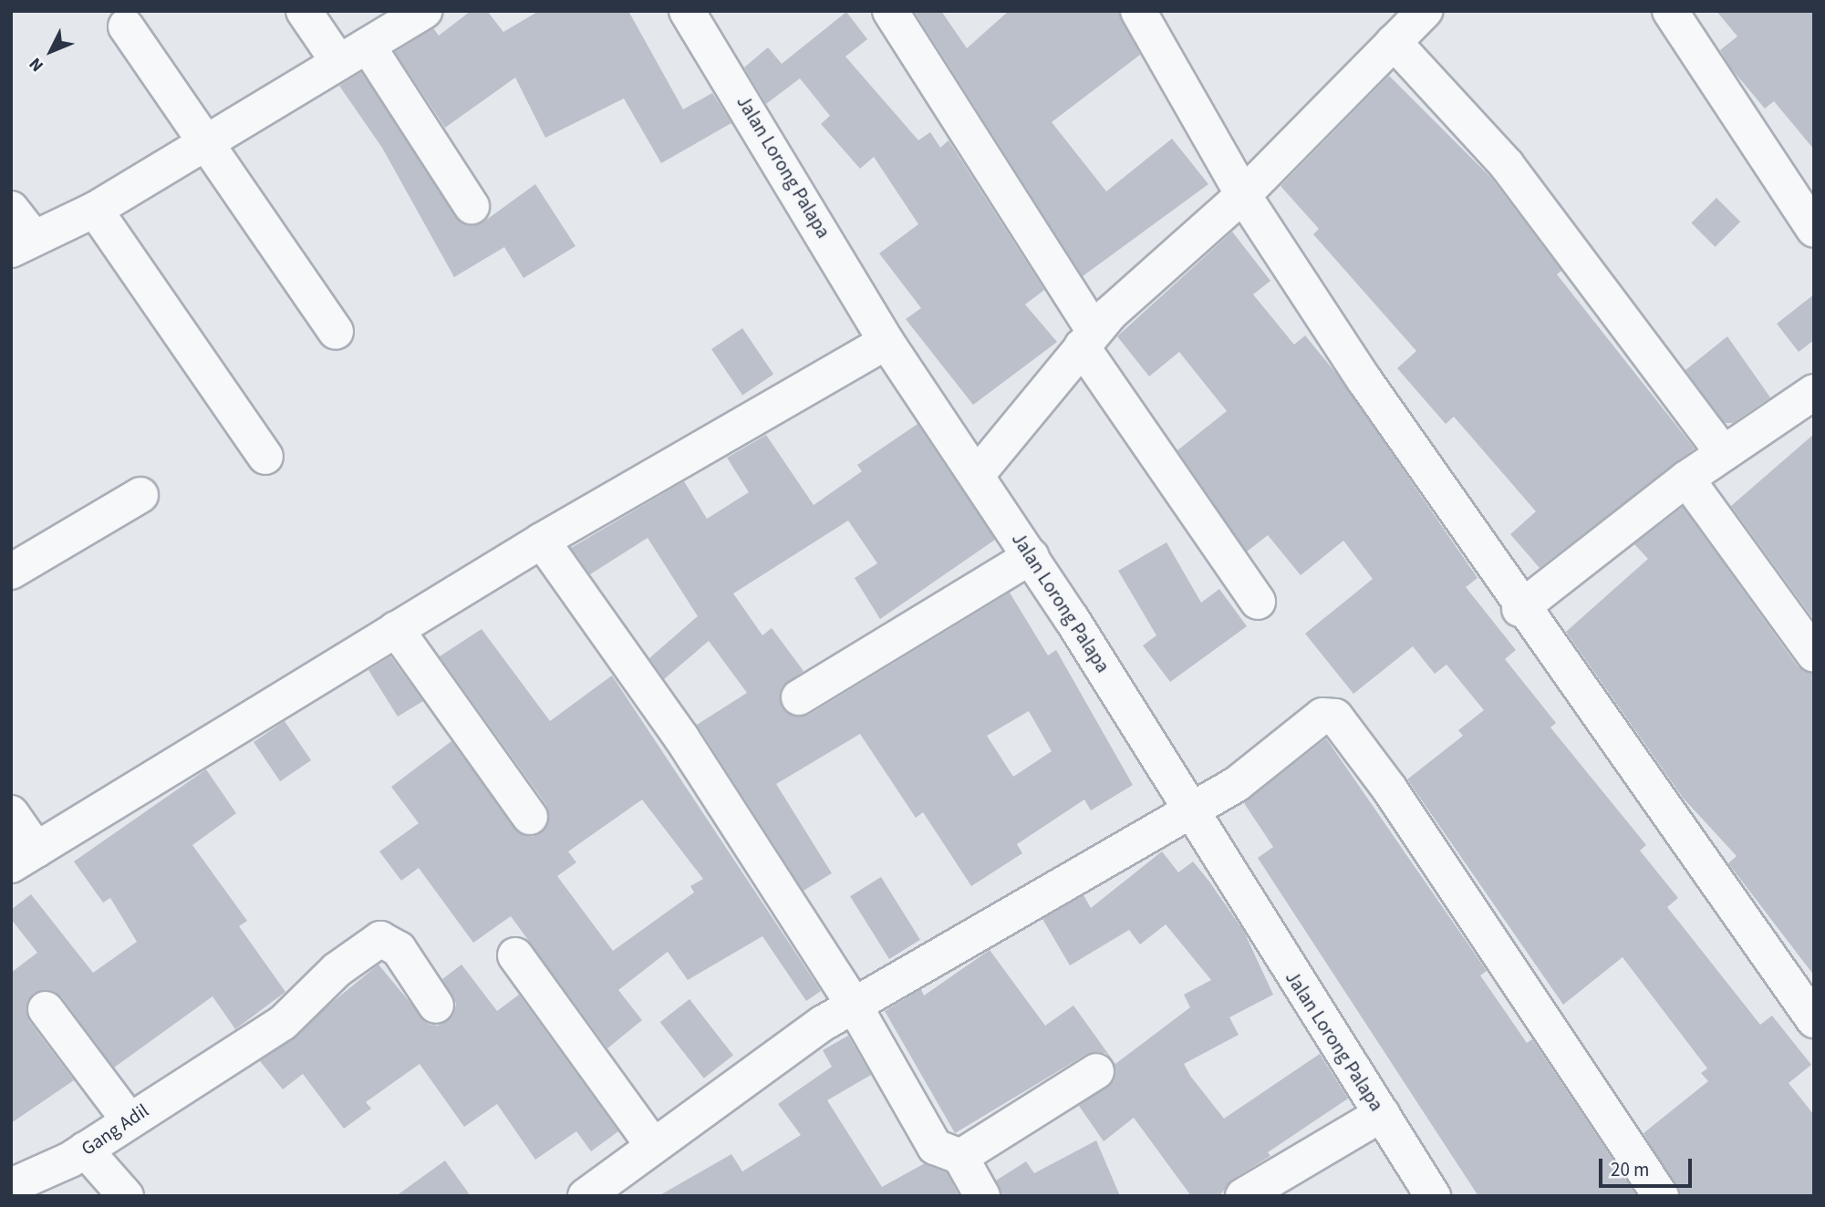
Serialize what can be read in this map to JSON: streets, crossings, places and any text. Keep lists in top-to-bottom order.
{
  "streets": {
    "street": ["Jalan Lorong Palapa", "Gang Adil"]
  },
  "scale_bar": "20 m",
  "north": "bottom left"
}
